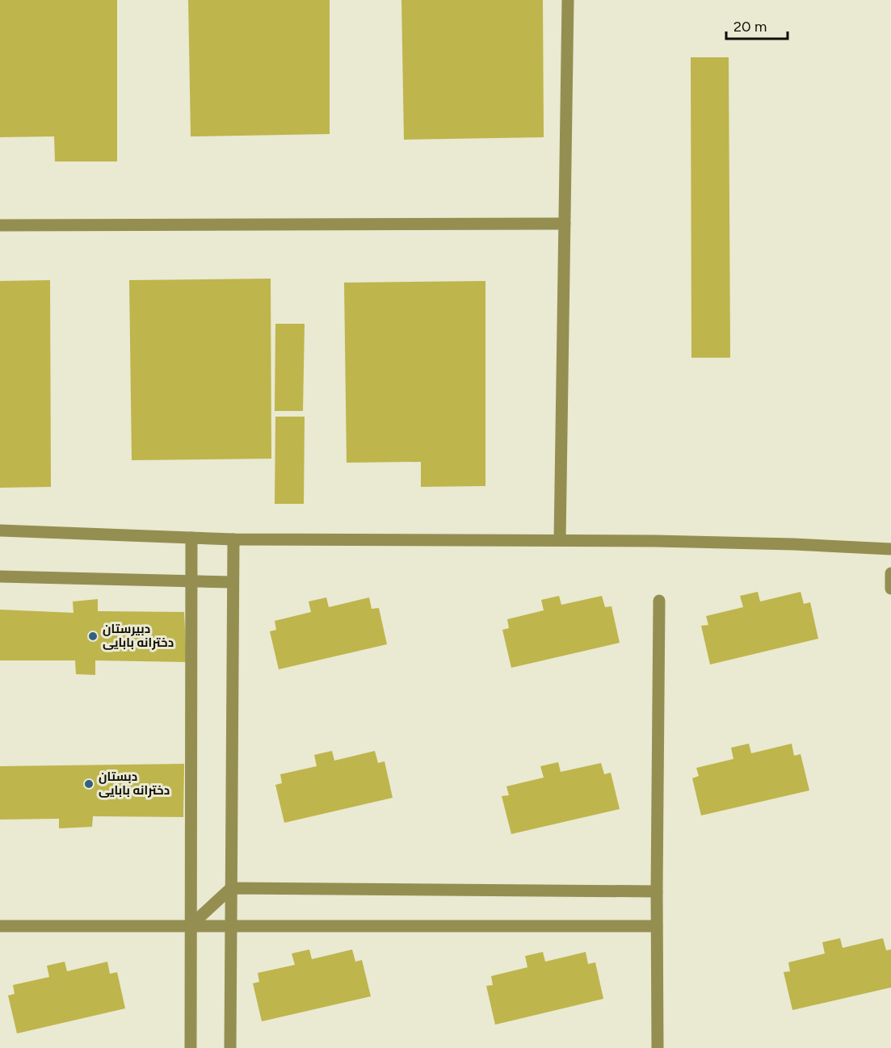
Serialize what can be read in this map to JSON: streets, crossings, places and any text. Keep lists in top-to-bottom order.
{
  "places": ["دبیرستان دخترانه بابایی", "دبستان دخترانه بابایی"],
  "scale_bar": "20 m"
}
